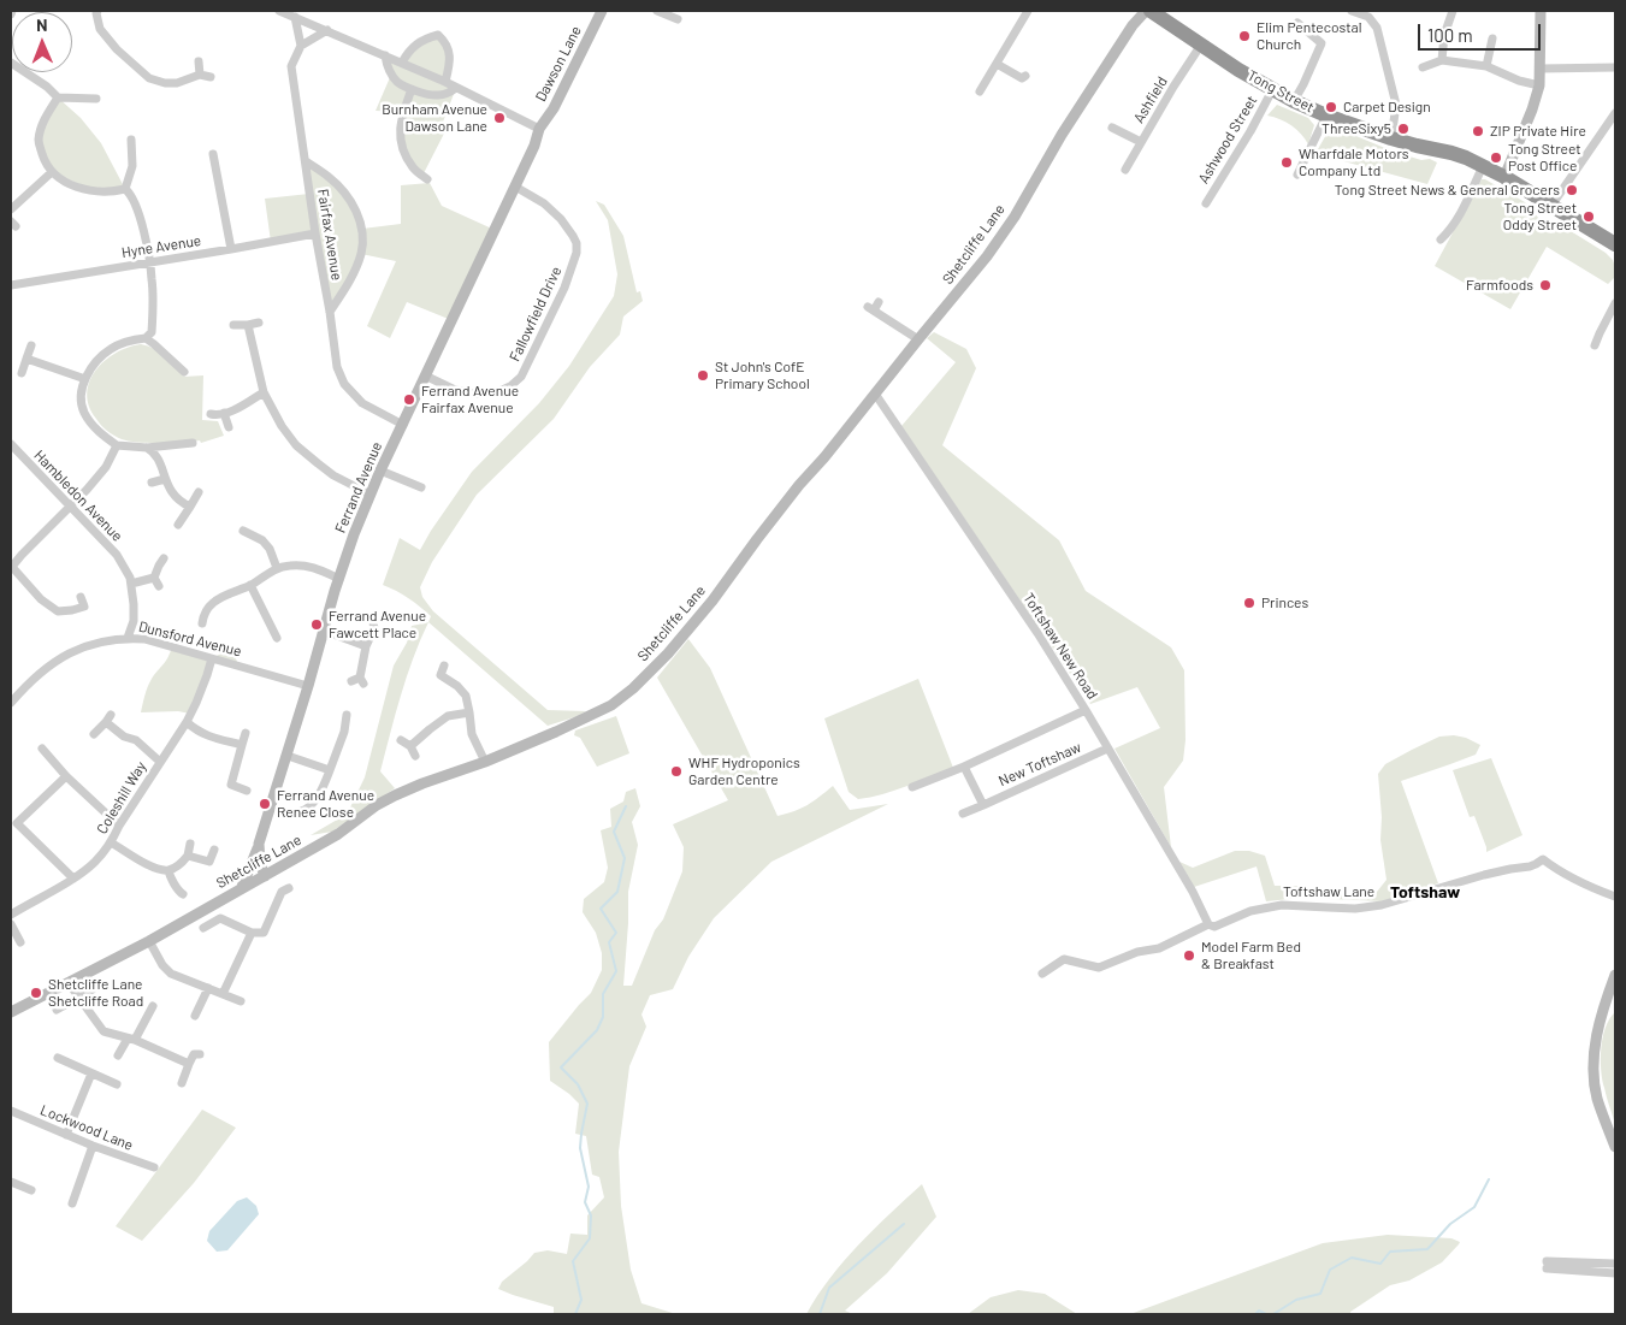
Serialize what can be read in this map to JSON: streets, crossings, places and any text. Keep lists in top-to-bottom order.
{
  "streets": {
    "highway": ["Tong Street"],
    "street": [
      "Dawson Lane",
      "Ashfield",
      "Ashwood Street",
      "Fairfax Avenue",
      "Shetcliffe Lane",
      "Hyne Avenue",
      "Fallowfield Drive",
      "Ferrand Avenue",
      "Hambledon Avenue",
      "Dunsford Avenue",
      "Toftshaw New Road",
      "New Toftshaw",
      "Coleshill Way",
      "Toftshaw Lane",
      "Lockwood Lane"
    ]
  },
  "crossings": [
    ["Dawson Lane", "Ferrand Avenue"],
    ["Tong Street", "Ashfield"],
    ["Tong Street", "Ashwood Street"],
    ["Fairfax Avenue", "Hyne Avenue"],
    ["Fairfax Avenue", "Ferrand Avenue"],
    ["Shetcliffe Lane", "Ferrand Avenue"],
    ["Shetcliffe Lane", "Toftshaw New Road"],
    ["Fallowfield Drive", "Ferrand Avenue"],
    ["Ferrand Avenue", "Dunsford Avenue"],
    ["Hambledon Avenue", "Dunsford Avenue"],
    ["Dunsford Avenue", "Coleshill Way"],
    ["Toftshaw New Road", "New Toftshaw"],
    ["Toftshaw New Road", "Toftshaw Lane"]
  ],
  "districts": ["Toftshaw"],
  "places": [
    "Elim Pentecostal Church",
    "Carpet Design",
    "Burnham Avenue Dawson Lane",
    "ThreeSixy5",
    "ZIP Private Hire",
    "Tong Street Post Office",
    "Wharfdale Motors Company Ltd",
    "Tong Street News & General Grocers",
    "Tong Street Oddy Street",
    "Farmfoods",
    "St John's CofE Primary School",
    "Ferrand Avenue Fairfax Avenue",
    "Princes",
    "Ferrand Avenue Fawcett Place",
    "WHF Hydroponics Garden Centre",
    "Ferrand Avenue Renee Close",
    "Model Farm Bed & Breakfast",
    "Shetcliffe Lane Shetcliffe Road"
  ],
  "scale_bar": "100 m",
  "north": "top"
}
